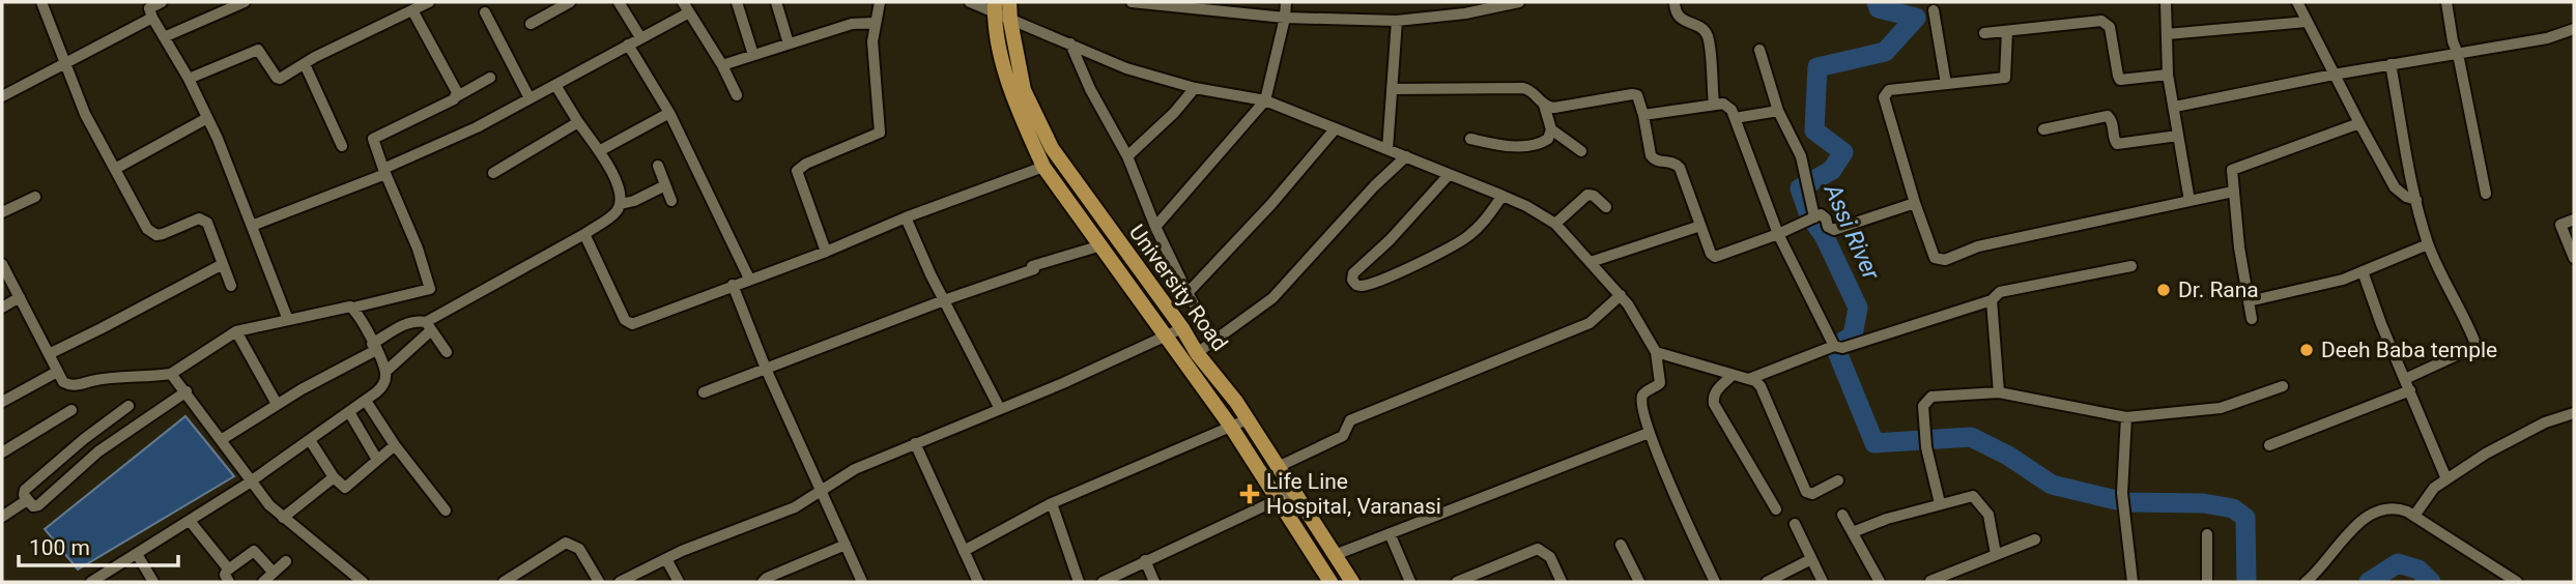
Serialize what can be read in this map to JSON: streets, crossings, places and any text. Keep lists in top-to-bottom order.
{
  "streets": {
    "main road": ["University Road"]
  },
  "water": ["Assi River"],
  "places": {
    "other": ["Dr. Rana", "Deeh Baba temple"],
    "health": ["Life Line Hospital, Varanasi"]
  },
  "scale_bar": "100 m"
}
